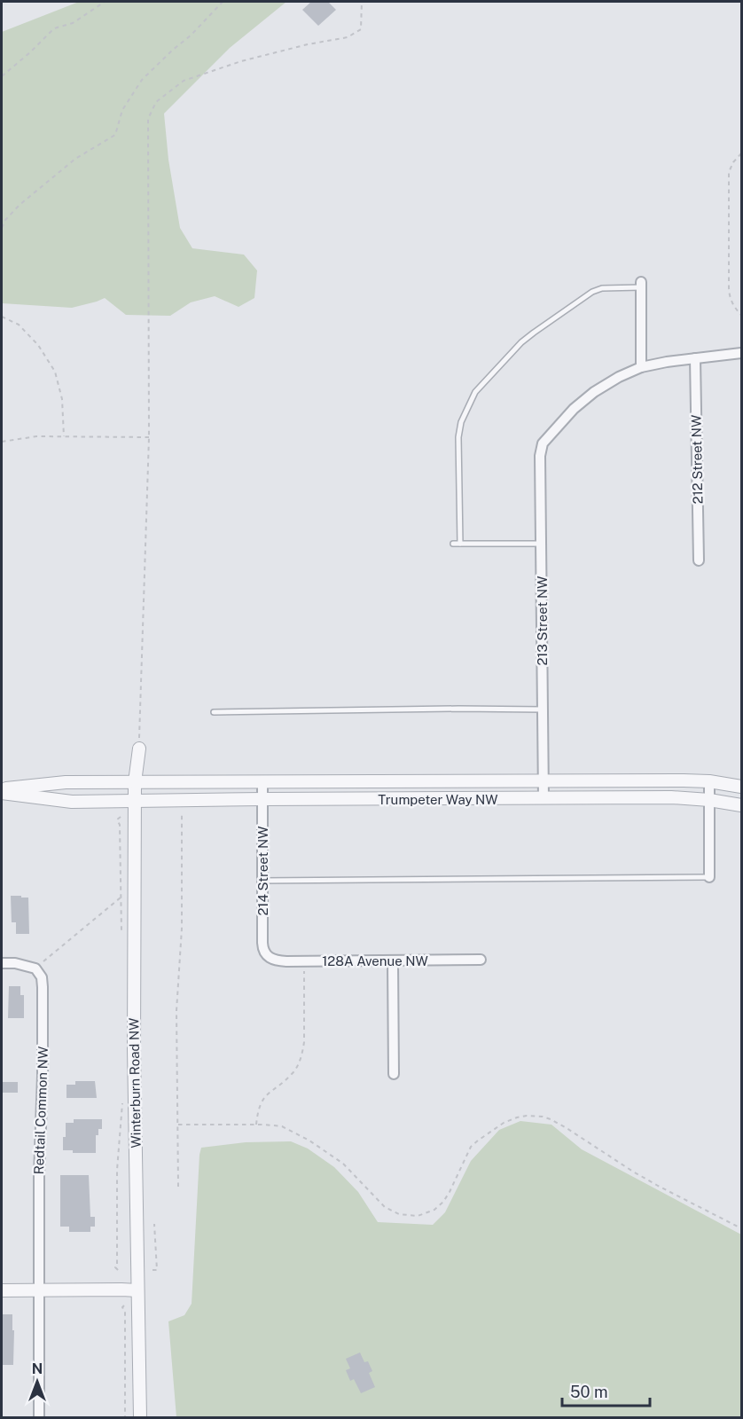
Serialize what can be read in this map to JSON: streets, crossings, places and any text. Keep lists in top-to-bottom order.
{
  "streets": {
    "street": [
      "212 Street NW",
      "213 Street NW",
      "Trumpeter Way NW",
      "214 Street NW",
      "128A Avenue NW",
      "Winterburn Road NW",
      "Redtail Common NW"
    ]
  },
  "crossings": [
    ["213 Street NW", "Trumpeter Way NW"],
    ["Trumpeter Way NW", "214 Street NW"],
    ["Trumpeter Way NW", "Winterburn Road NW"],
    ["214 Street NW", "128A Avenue NW"]
  ],
  "scale_bar": "50 m",
  "north": "top"
}
